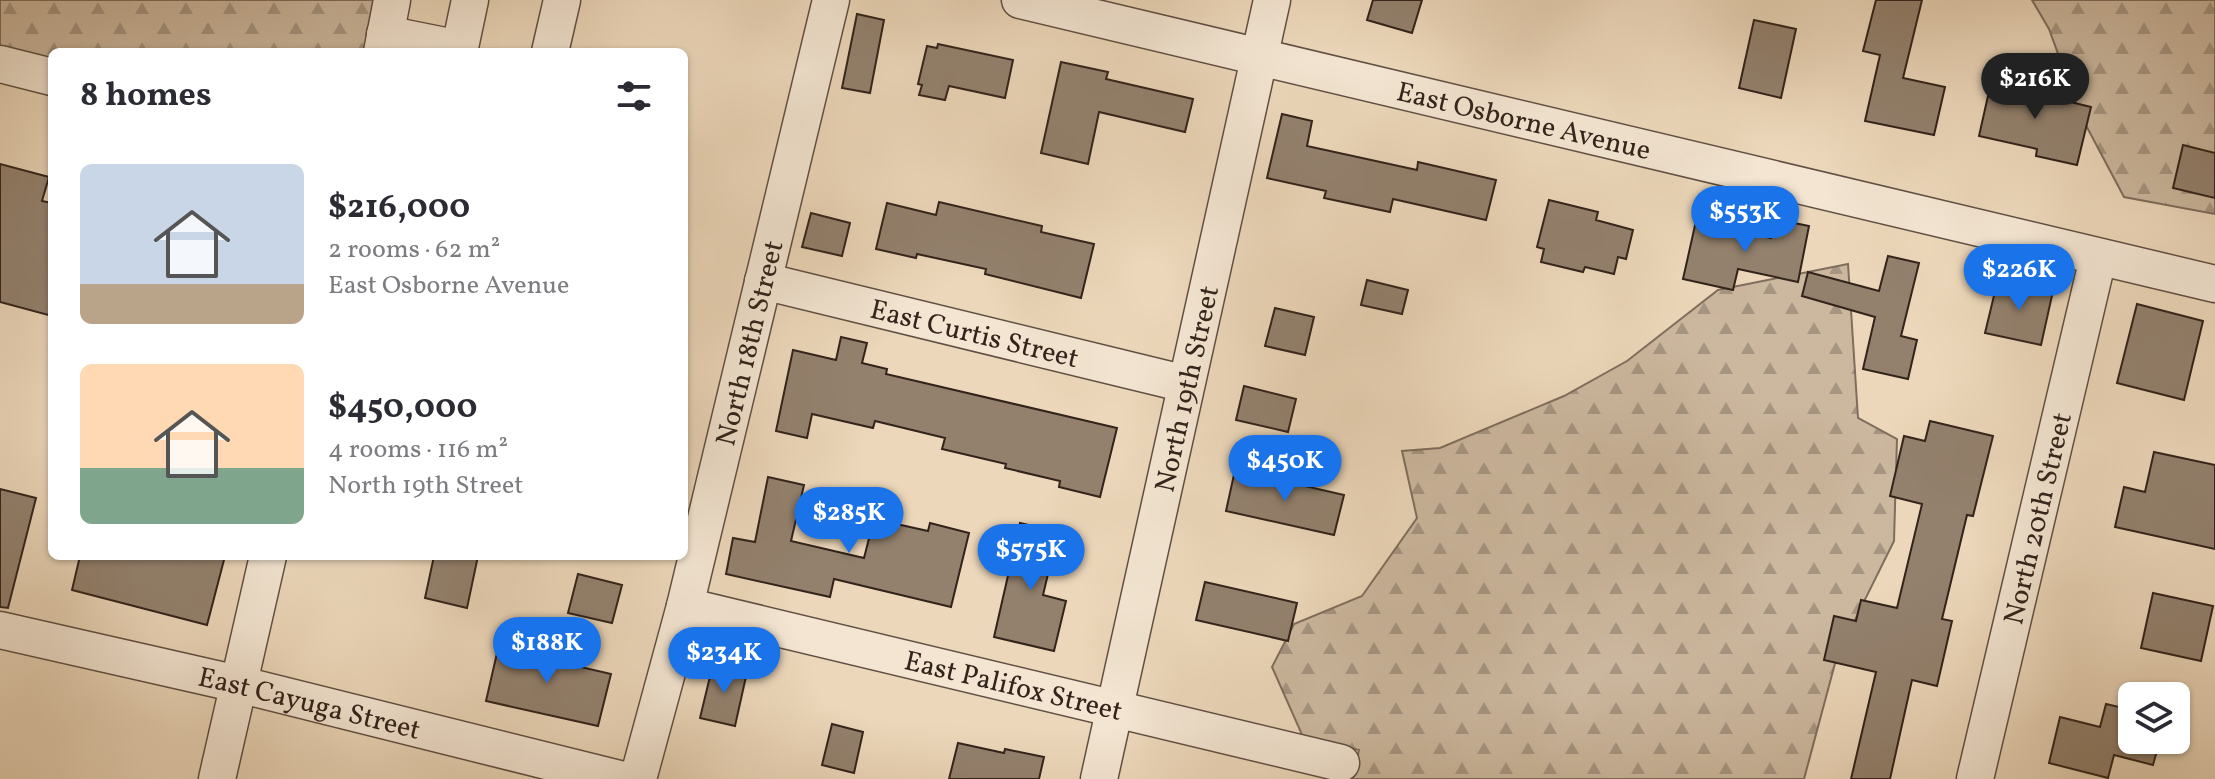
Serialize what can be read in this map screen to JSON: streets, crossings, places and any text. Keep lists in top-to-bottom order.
{
  "streets": {
    "street": [
      "East Osborne Avenue",
      "East Curtis Street",
      "North 18th Street",
      "North 19th Street",
      "North 20th Street",
      "East Palifox Street",
      "East Cayuga Street"
    ]
  },
  "crossings": [
    ["East Osborne Avenue", "North 19th Street"],
    ["East Osborne Avenue", "North 20th Street"],
    ["East Curtis Street", "North 18th Street"],
    ["East Curtis Street", "North 19th Street"],
    ["North 18th Street", "East Palifox Street"],
    ["North 19th Street", "East Palifox Street"]
  ],
  "page": {
    "heading": "8 homes",
    "price": [
      "$216K",
      "$553K",
      "$226K",
      "$450K",
      "$285K",
      "$575K",
      "$188K",
      "$234K"
    ],
    "list": [
      {
        "name": "$216,000",
        "note": "2 rooms · 62 m² · East Osborne Avenue"
      },
      {
        "name": "$450,000",
        "note": "4 rooms · 116 m² · North 19th Street"
      }
    ]
  }
}
